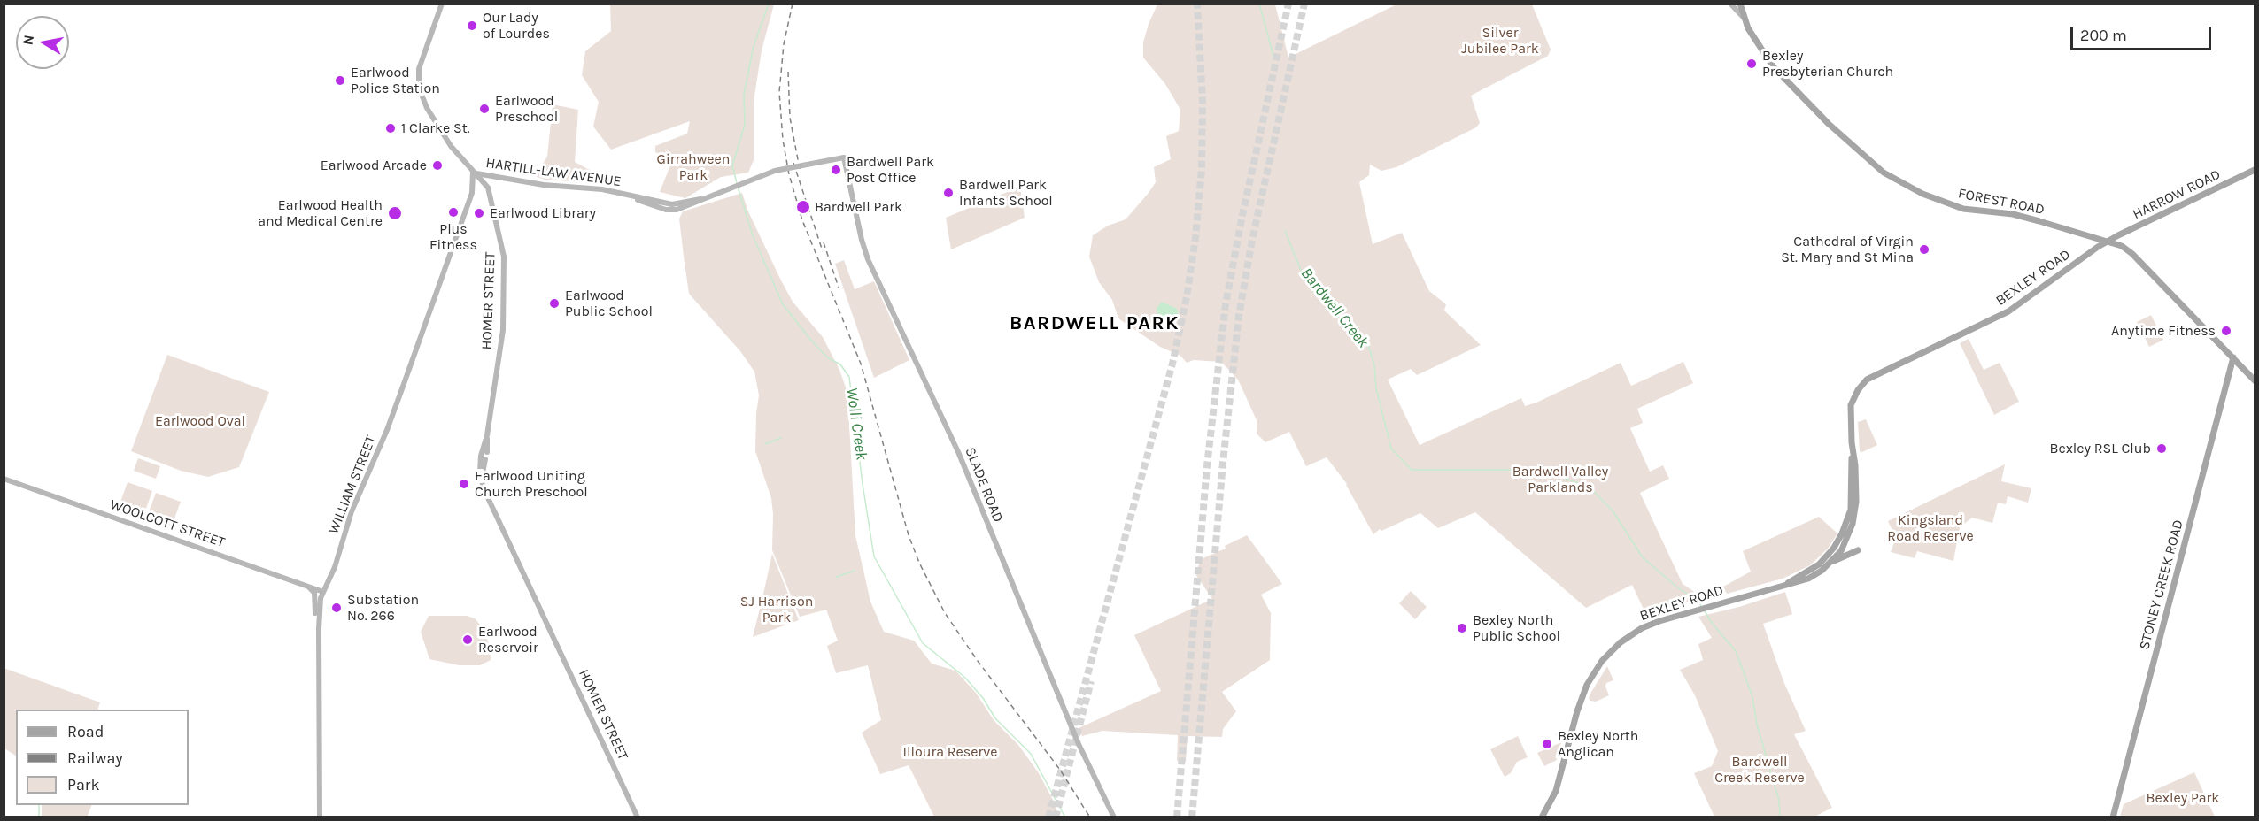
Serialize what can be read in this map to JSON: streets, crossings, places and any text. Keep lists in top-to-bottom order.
{
  "streets": {
    "main road": [
      "HARTILL-LAW AVENUE",
      "HARROW ROAD",
      "FOREST ROAD",
      "BEXLEY ROAD",
      "HOMER STREET",
      "WILLIAM STREET",
      "SLADE ROAD",
      "WOOLCOTT STREET",
      "STONEY CREEK ROAD"
    ]
  },
  "crossings": [
    ["HARTILL-LAW AVENUE", "HOMER STREET"],
    ["HARTILL-LAW AVENUE", "WILLIAM STREET"],
    ["HARTILL-LAW AVENUE", "SLADE ROAD"],
    ["HARROW ROAD", "FOREST ROAD"],
    ["HARROW ROAD", "BEXLEY ROAD"],
    ["FOREST ROAD", "BEXLEY ROAD"],
    ["FOREST ROAD", "STONEY CREEK ROAD"],
    ["HOMER STREET", "WILLIAM STREET"],
    ["WILLIAM STREET", "WOOLCOTT STREET"]
  ],
  "districts": ["BARDWELL PARK"],
  "water": ["Bardwell Creek", "Wolli Creek"],
  "parks": [
    "Silver Jubilee Park",
    "Girrahween Park",
    "Earlwood Oval",
    "Bardwell Valley Parklands",
    "Kingsland Road Reserve",
    "SJ Harrison Park",
    "Illoura Reserve",
    "Bardwell Creek Reserve",
    "Bexley Park"
  ],
  "places": [
    "Our Lady of Lourdes",
    "Bexley Presbyterian Church",
    "Earlwood Police Station",
    "Earlwood Preschool",
    "1 Clarke St.",
    "Earlwood Arcade",
    "Bardwell Park Post Office",
    "Bardwell Park Infants School",
    "Bardwell Park",
    "Plus Fitness",
    "Earlwood Health and Medical Centre",
    "Earlwood Library",
    "Cathedral of Virgin St. Mary and St Mina",
    "Earlwood Public School",
    "Anytime Fitness",
    "Bexley RSL Club",
    "Earlwood Uniting Church Preschool",
    "Substation No. 266",
    "Bexley North Public School",
    "Earlwood Reservoir",
    "Bexley North Anglican"
  ],
  "legend": ["Road", "Railway", "Park"],
  "scale_bar": "200 m",
  "north": "left"
}
